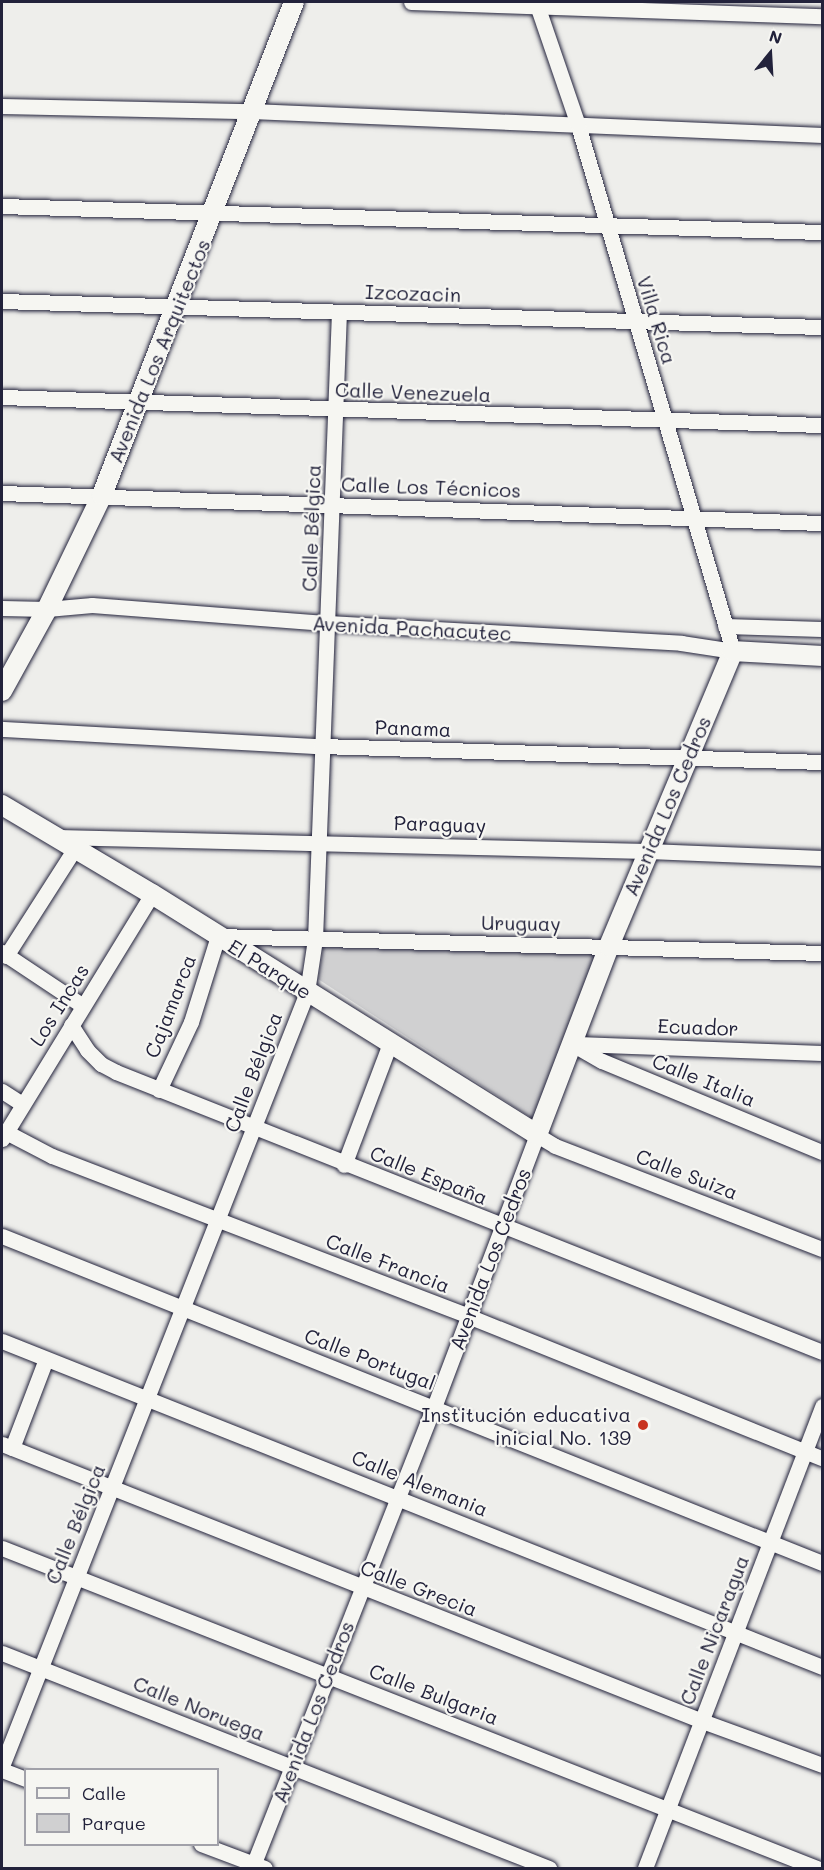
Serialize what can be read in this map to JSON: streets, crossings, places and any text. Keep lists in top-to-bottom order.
{
  "streets": {
    "main road": [
      "Avenida Los Arquitectos",
      "Avenida Pachacutec",
      "Avenida Los Cedros",
      "El Parque"
    ],
    "street": [
      "Izcozacin",
      "Villa Rica",
      "Calle Venezuela",
      "Calle Los Técnicos",
      "Calle Bélgica",
      "Panama",
      "Paraguay",
      "Uruguay",
      "Los Incas",
      "Cajamarca",
      "Ecuador",
      "Calle Italia",
      "Calle Suiza",
      "Calle España",
      "Calle Francia",
      "Calle Portugal",
      "Calle Alemania",
      "Calle Grecia",
      "Calle Nicaragua",
      "Calle Bulgaria",
      "Calle Noruega"
    ]
  },
  "crossings": [
    ["Izcozacin", "Villa Rica"],
    ["Izcozacin", "Avenida Los Arquitectos"],
    ["Izcozacin", "Calle Bélgica"],
    ["Villa Rica", "Calle Venezuela"],
    ["Villa Rica", "Calle Los Técnicos"],
    ["Villa Rica", "Avenida Pachacutec"],
    ["Villa Rica", "Avenida Los Cedros"],
    ["Avenida Los Arquitectos", "Calle Venezuela"],
    ["Avenida Los Arquitectos", "Calle Los Técnicos"],
    ["Avenida Los Arquitectos", "Avenida Pachacutec"],
    ["Calle Venezuela", "Calle Bélgica"],
    ["Calle Los Técnicos", "Calle Bélgica"],
    ["Calle Bélgica", "Avenida Pachacutec"],
    ["Calle Bélgica", "Panama"],
    ["Calle Bélgica", "Paraguay"],
    ["Calle Bélgica", "Uruguay"],
    ["Calle Bélgica", "El Parque"],
    ["Calle Bélgica", "Calle España"],
    ["Calle Bélgica", "Calle Francia"],
    ["Calle Bélgica", "Calle Portugal"],
    ["Calle Bélgica", "Calle Alemania"],
    ["Calle Bélgica", "Calle Grecia"],
    ["Calle Bélgica", "Calle Bulgaria"],
    ["Calle Bélgica", "Calle Noruega"],
    ["Avenida Pachacutec", "Avenida Los Cedros"],
    ["Panama", "Avenida Los Cedros"],
    ["Avenida Los Cedros", "Paraguay"],
    ["Avenida Los Cedros", "Uruguay"],
    ["Avenida Los Cedros", "El Parque"],
    ["Avenida Los Cedros", "Ecuador"],
    ["Avenida Los Cedros", "Calle Italia"],
    ["Avenida Los Cedros", "Calle Suiza"],
    ["Avenida Los Cedros", "Calle España"],
    ["Avenida Los Cedros", "Calle Francia"],
    ["Avenida Los Cedros", "Calle Portugal"],
    ["Avenida Los Cedros", "Calle Alemania"],
    ["Avenida Los Cedros", "Calle Grecia"],
    ["Avenida Los Cedros", "Calle Bulgaria"],
    ["Avenida Los Cedros", "Calle Noruega"],
    ["Paraguay", "El Parque"],
    ["Uruguay", "El Parque"],
    ["Uruguay", "Cajamarca"],
    ["El Parque", "Los Incas"],
    ["El Parque", "Cajamarca"],
    ["El Parque", "Calle Suiza"],
    ["Los Incas", "Calle España"],
    ["Los Incas", "Calle Francia"],
    ["Cajamarca", "Calle España"],
    ["Ecuador", "Calle Italia"],
    ["Calle Francia", "Calle Nicaragua"],
    ["Calle Portugal", "Calle Nicaragua"],
    ["Calle Alemania", "Calle Nicaragua"],
    ["Calle Grecia", "Calle Nicaragua"],
    ["Calle Nicaragua", "Calle Bulgaria"]
  ],
  "places": ["Institución educativa inicial No. 139"],
  "legend": ["Calle", "Parque"],
  "north": "top"
}
